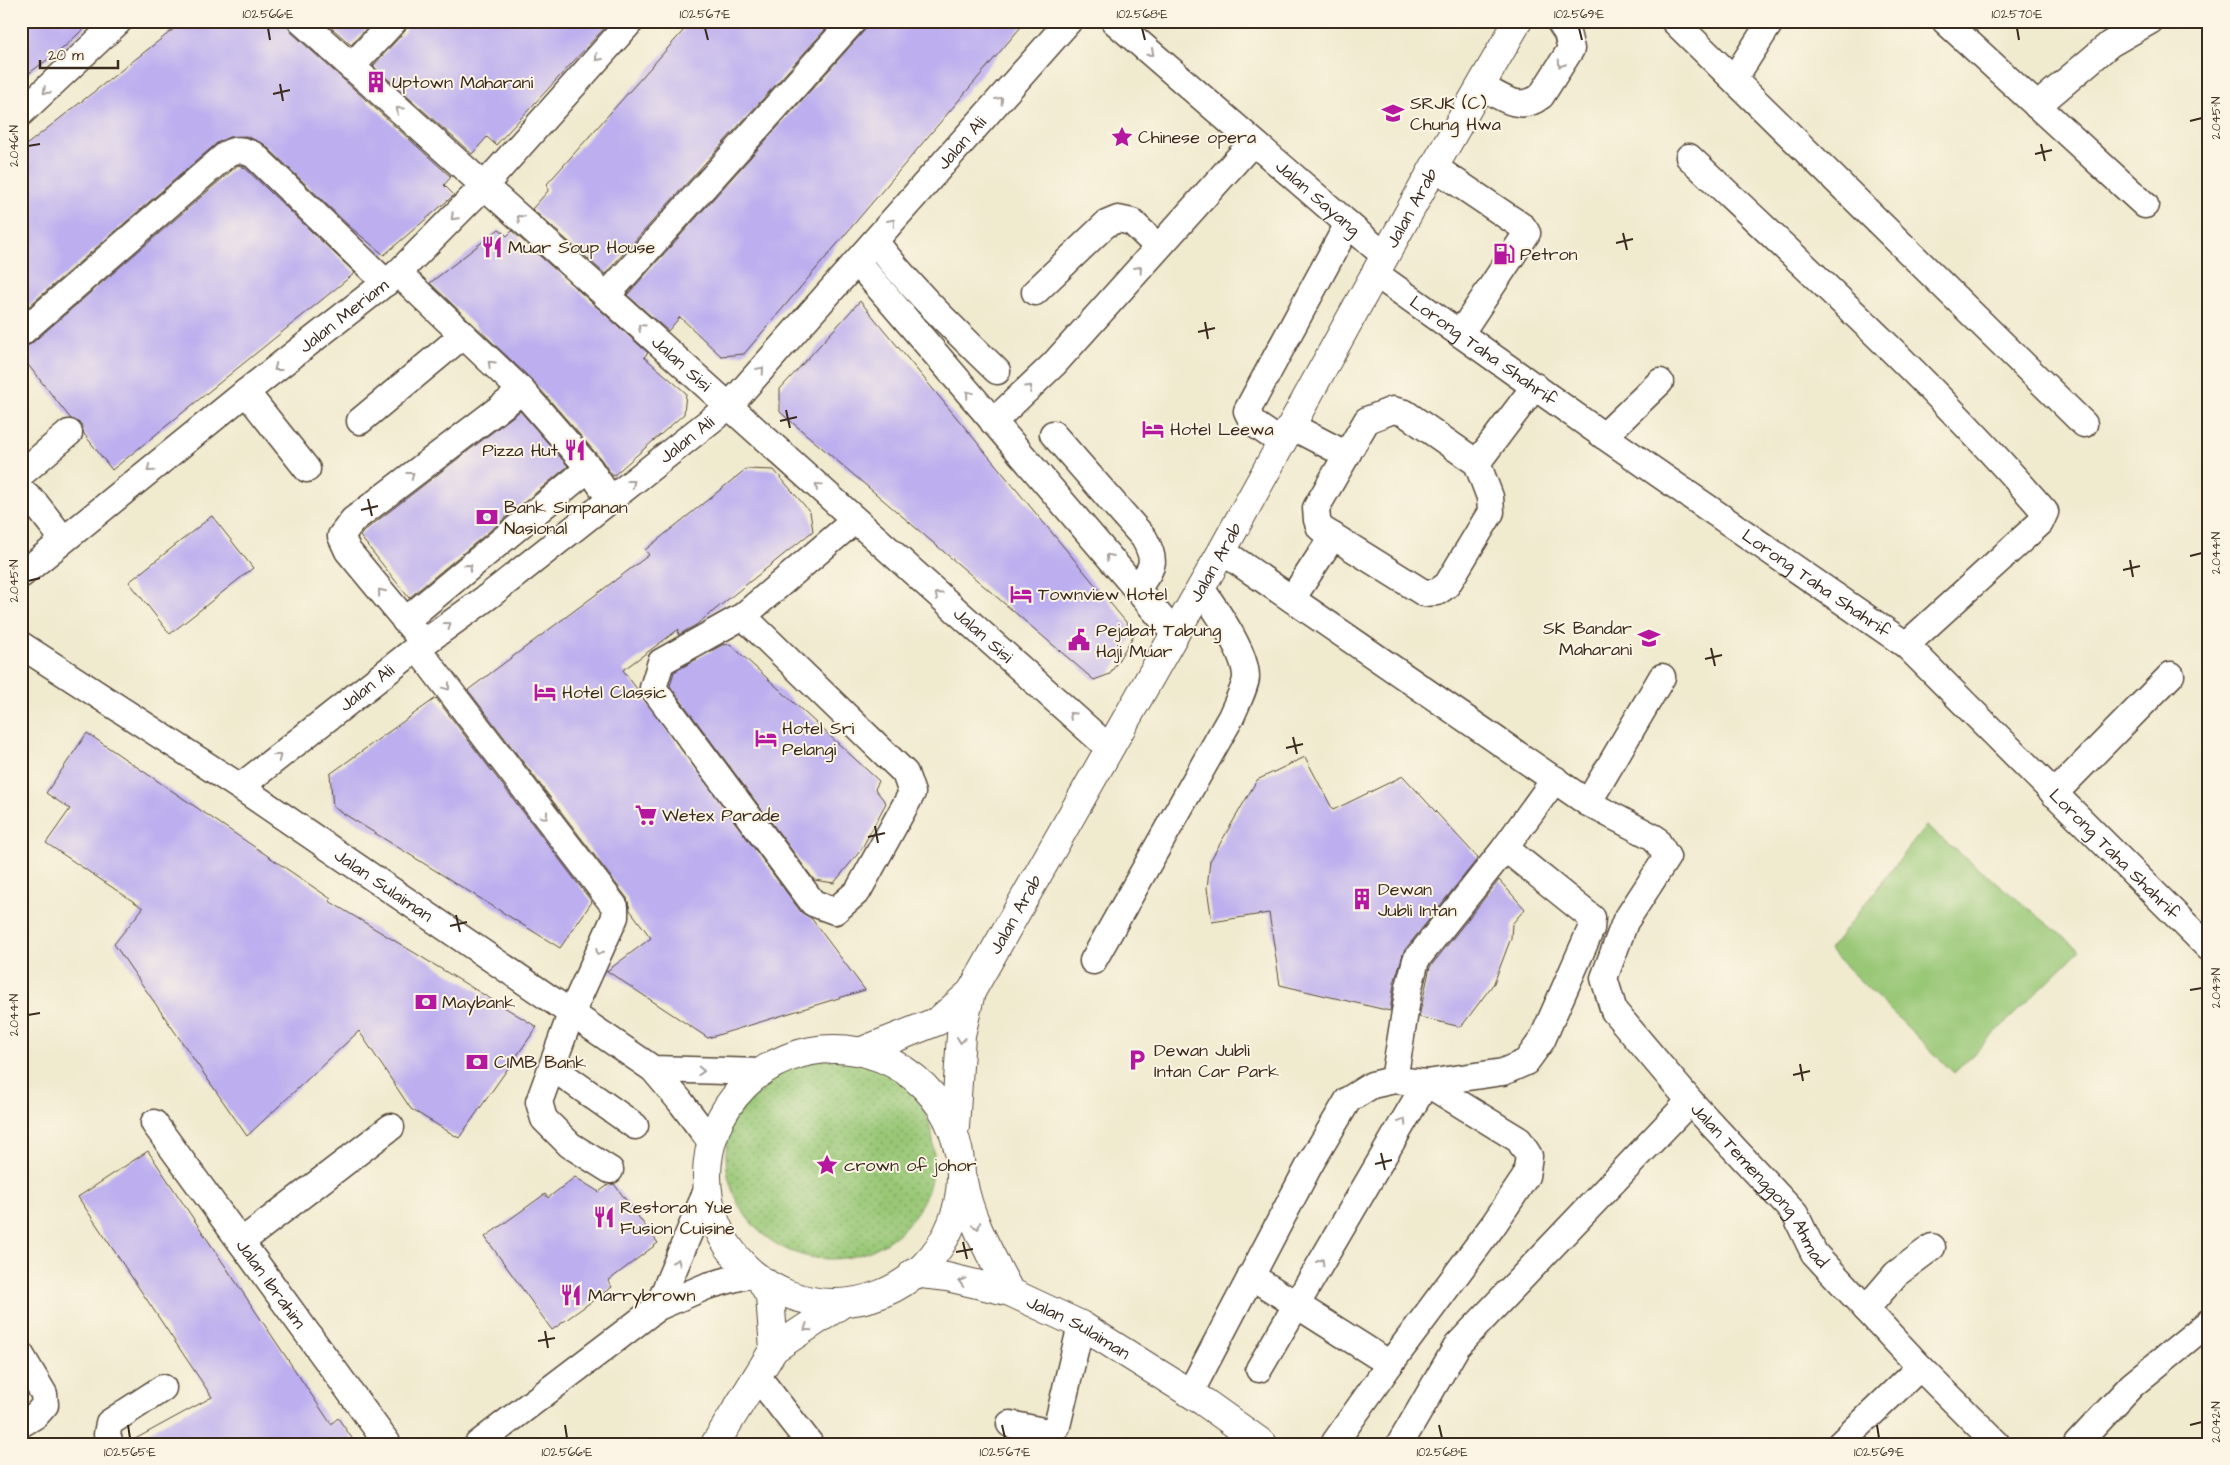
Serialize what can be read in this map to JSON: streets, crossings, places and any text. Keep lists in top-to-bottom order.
{
  "streets": {
    "main road": ["Jalan Arab", "Jalan Sulaiman"],
    "street": [
      "Jalan Ali",
      "Jalan Sayang",
      "Jalan Meriam",
      "Lorong Taha Shahrif",
      "Jalan Sisi",
      "Jalan Temenggong Ahmad",
      "Jalan Ibrahim"
    ]
  },
  "crossings": [
    ["Jalan Ali", "Jalan Sisi"],
    ["Jalan Ali", "Jalan Sulaiman"],
    ["Jalan Sayang", "Jalan Arab"],
    ["Jalan Sayang", "Lorong Taha Shahrif"],
    ["Jalan Arab", "Lorong Taha Shahrif"],
    ["Jalan Arab", "Jalan Sisi"],
    ["Jalan Meriam", "Jalan Sisi"]
  ],
  "one_way": ["Jalan Sayang"],
  "places": {
    "building": ["Uptown Maharani", "Dewan Jubli Intan"],
    "school or university": ["SRJK (C) Chung Hwa", "SK Bandar Maharani"],
    "place": ["Chinese opera", "crown of johor"],
    "restaurant": [
      "Muar Soup House",
      "Pizza Hut",
      "Restoran Yue Fusion Cuisine",
      "Marrybrown"
    ],
    "fuel station": ["Petron"],
    "hotel": [
      "Hotel Leewa",
      "Townview Hotel",
      "Hotel Classic",
      "Hotel Sri Pelangi"
    ],
    "bank": ["Bank Simpanan Nasional", "Maybank", "CIMB Bank"],
    "public building": ["Pejabat Tabung Haji Muar"],
    "supermarket": ["Wetex Parade"],
    "parking": ["Dewan Jubli Intan Car Park"]
  },
  "scale_bar": "20 m",
  "coordinates": [
    "102.566°E",
    "102.567°E",
    "102.568°E",
    "102.569°E",
    "102.570°E",
    "2.045°N",
    "2.046°N",
    "2.044°N",
    "2.043°N",
    "2.042°N",
    "102.565°E"
  ]
}
